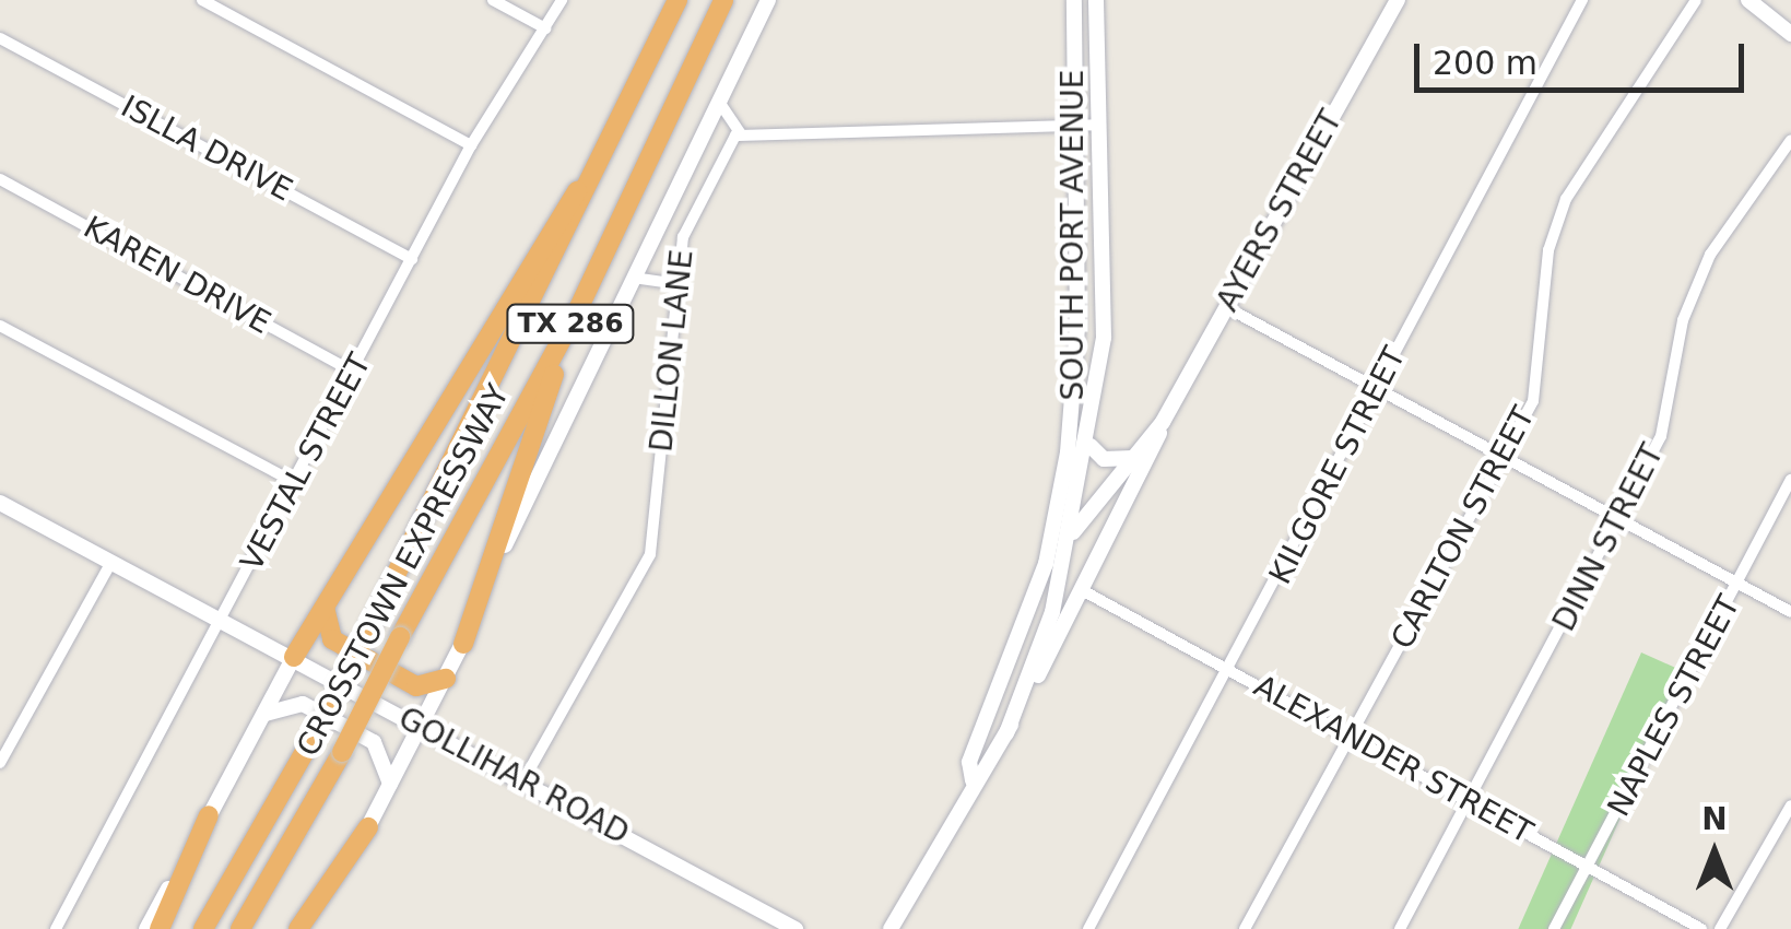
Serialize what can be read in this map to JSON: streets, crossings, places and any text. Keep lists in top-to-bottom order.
{
  "streets": {
    "highway": ["TX 286", "CROSSTOWN EXPRESSWAY"],
    "main road": ["AYERS STREET", "SOUTH PORT AVENUE", "GOLLIHAR ROAD"],
    "street": [
      "ISLLA DRIVE",
      "KAREN DRIVE",
      "DILLON LANE",
      "VESTAL STREET",
      "KILGORE STREET",
      "CARLTON STREET",
      "DINN STREET",
      "NAPLES STREET",
      "ALEXANDER STREET"
    ]
  },
  "crossings": [
    ["ISLLA DRIVE", "VESTAL STREET"],
    ["AYERS STREET", "SOUTH PORT AVENUE"],
    ["AYERS STREET", "ALEXANDER STREET"],
    ["KAREN DRIVE", "VESTAL STREET"],
    ["DILLON LANE", "GOLLIHAR ROAD"],
    ["VESTAL STREET", "GOLLIHAR ROAD"],
    ["KILGORE STREET", "ALEXANDER STREET"],
    ["CARLTON STREET", "ALEXANDER STREET"],
    ["DINN STREET", "ALEXANDER STREET"],
    ["CROSSTOWN EXPRESSWAY", "GOLLIHAR ROAD"],
    ["NAPLES STREET", "ALEXANDER STREET"]
  ],
  "scale_bar": "200 m",
  "north": "top"
}
